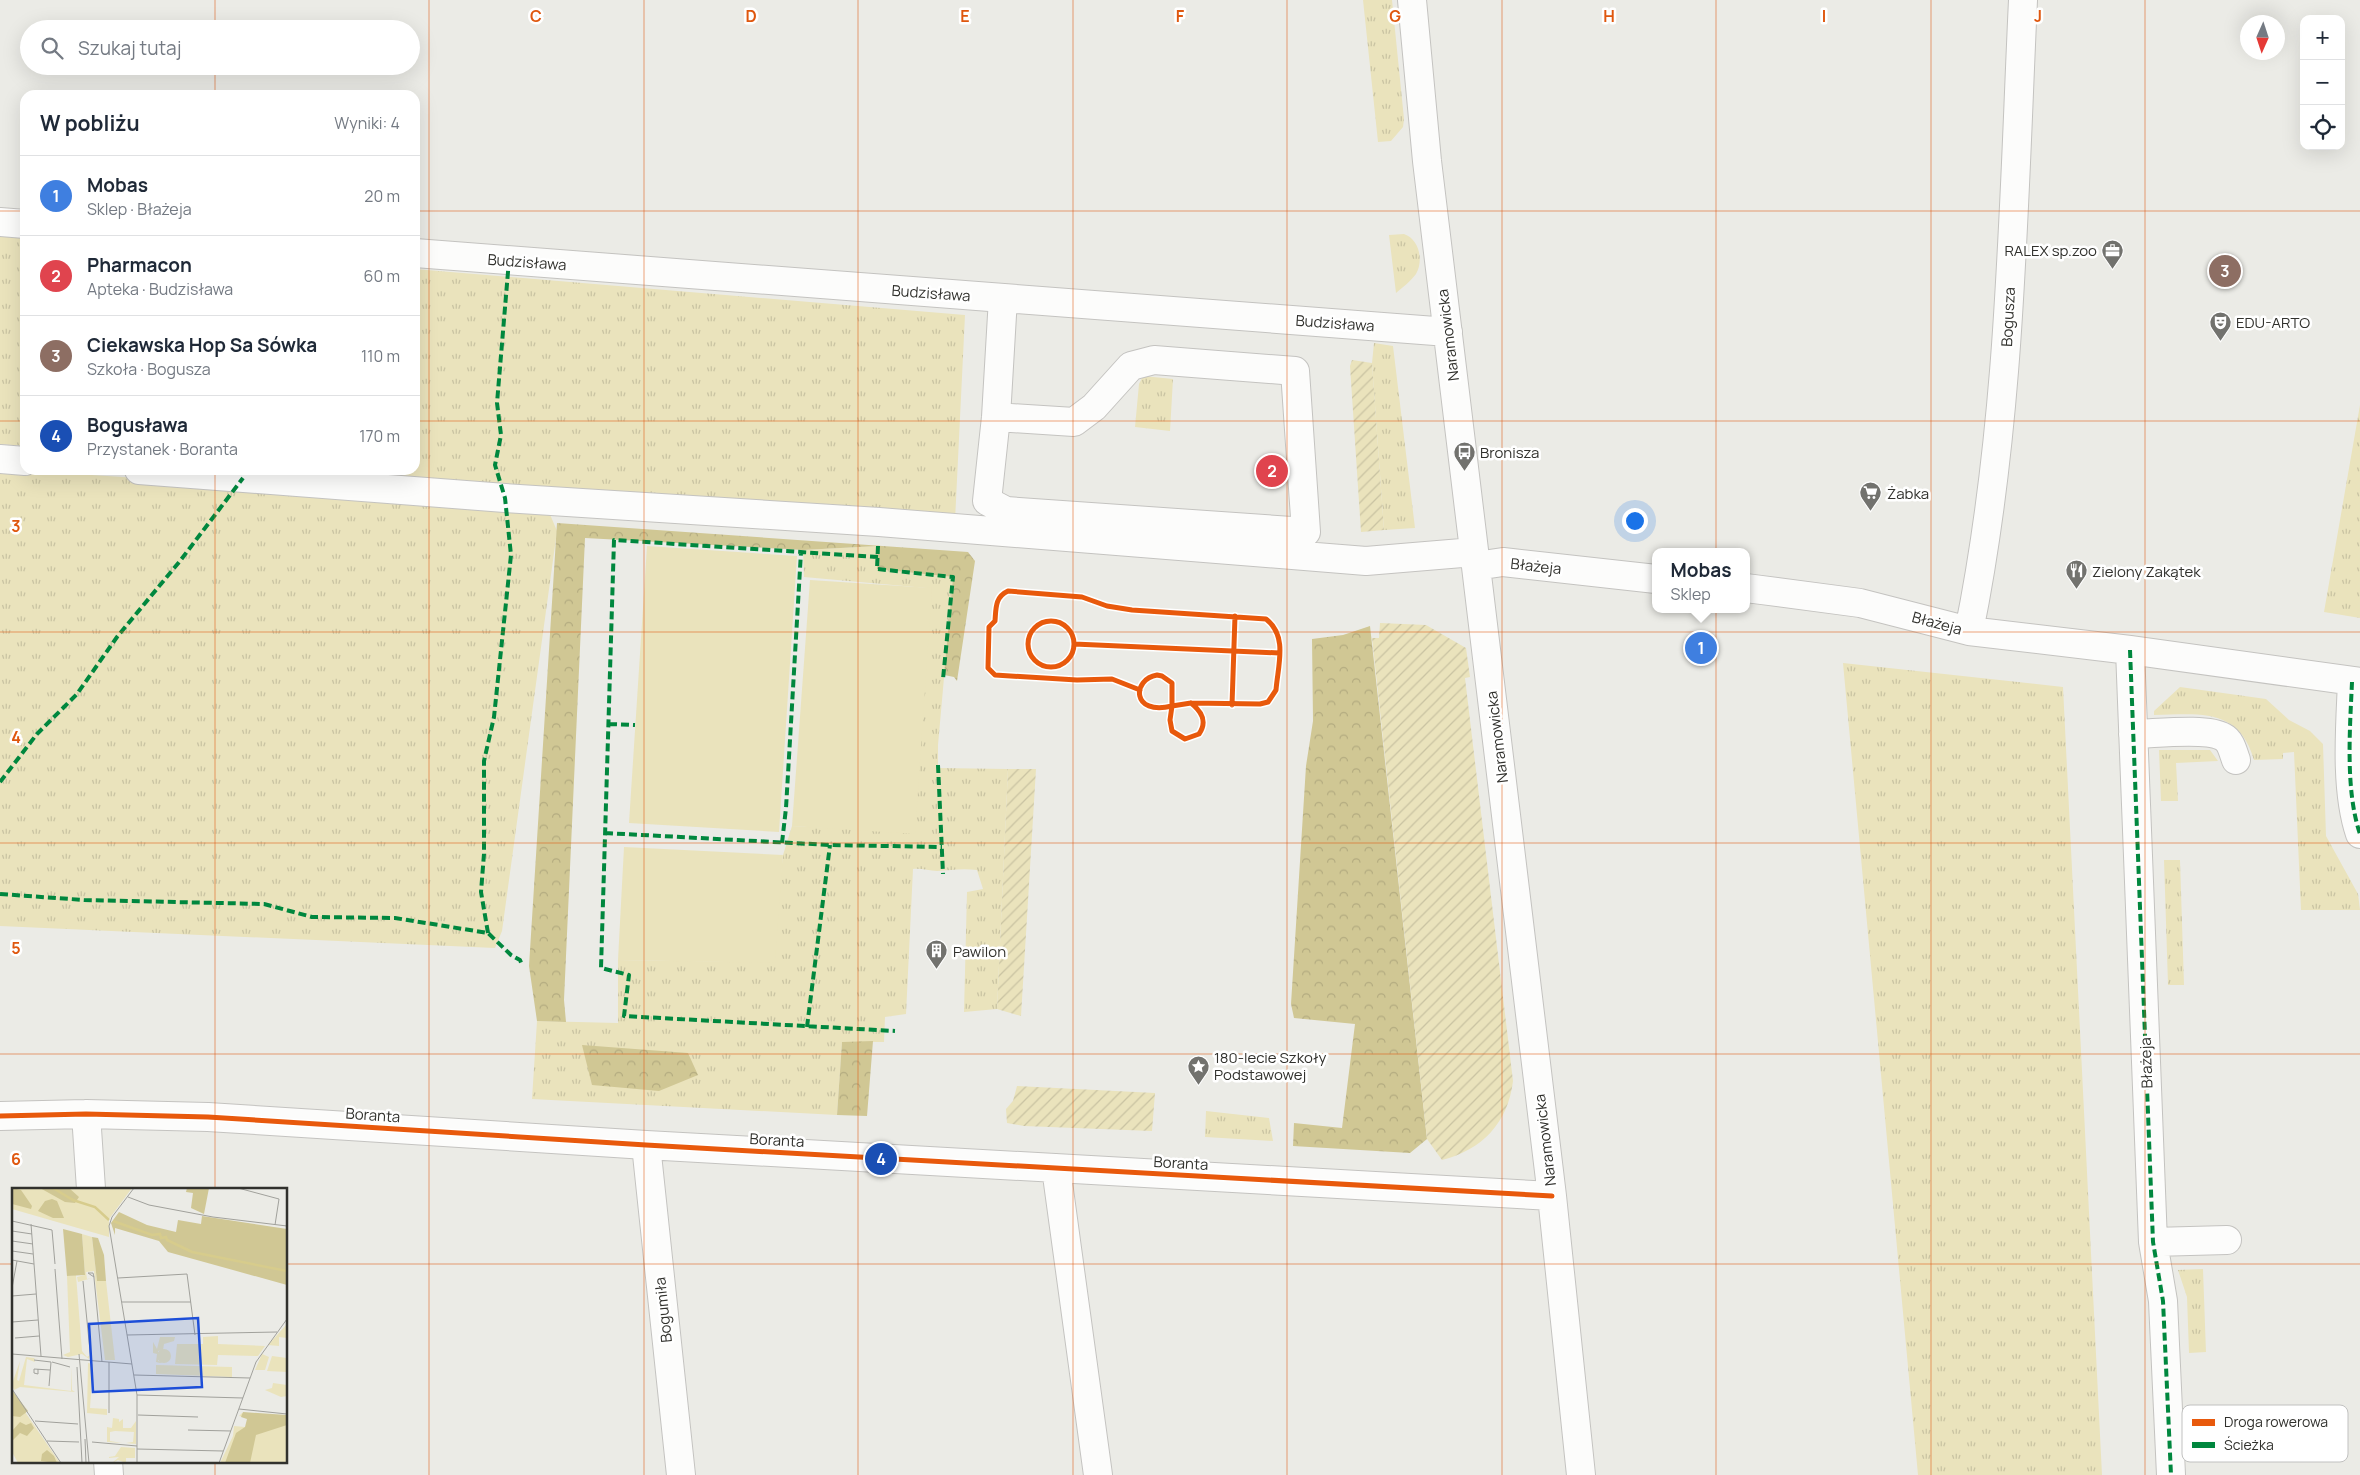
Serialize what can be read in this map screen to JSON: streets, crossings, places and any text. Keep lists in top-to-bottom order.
{
  "streets": {
    "street": [
      "Budzisława",
      "Bogusza",
      "Naramowicka",
      "Błażeja",
      "Boranta",
      "Bogumiła"
    ]
  },
  "crossings": [
    ["Budzisława", "Naramowicka"],
    ["Bogusza", "Błażeja"],
    ["Naramowicka", "Błażeja"],
    ["Naramowicka", "Boranta"],
    ["Boranta", "Bogumiła"]
  ],
  "places": {
    "office": ["RALEX sp.zoo"],
    "theatre": ["EDU-ARTO"],
    "bus stop": ["Bronisza"],
    "supermarket": ["Żabka"],
    "restaurant": ["Zielony Zakątek"],
    "building": ["Pawilon"],
    "place": ["180-lecie Szkoły Podstawowej"]
  },
  "legend": ["Droga rowerowa", "Ścieżka"],
  "north": "bottom",
  "page": {
    "map_buttons": ["+", "−"],
    "search": "Szukaj tutaj",
    "heading": ["W pobliżu", "Wyniki: 4"],
    "list": [
      {
        "mark": "1",
        "name": "Mobas",
        "note": "Sklep · Błażeja",
        "value": "20 m"
      },
      {
        "mark": "2",
        "name": "Pharmacon",
        "note": "Apteka · Budzisława",
        "value": "60 m"
      },
      {
        "mark": "3",
        "name": "Ciekawska Hop Sa Sówka",
        "note": "Szkoła · Bogusza",
        "value": "110 m"
      },
      {
        "mark": "4",
        "name": "Bogusława",
        "note": "Przystanek · Boranta",
        "value": "170 m"
      }
    ],
    "pins": [
      "3",
      "2",
      "1",
      "4"
    ],
    "popup": ["Mobas", "Sklep"]
  },
  "grid": {
    "columns": [
      "C",
      "D",
      "E",
      "F",
      "G",
      "H",
      "I",
      "J"
    ],
    "rows": [
      "3",
      "4",
      "5",
      "6"
    ]
  }
}
